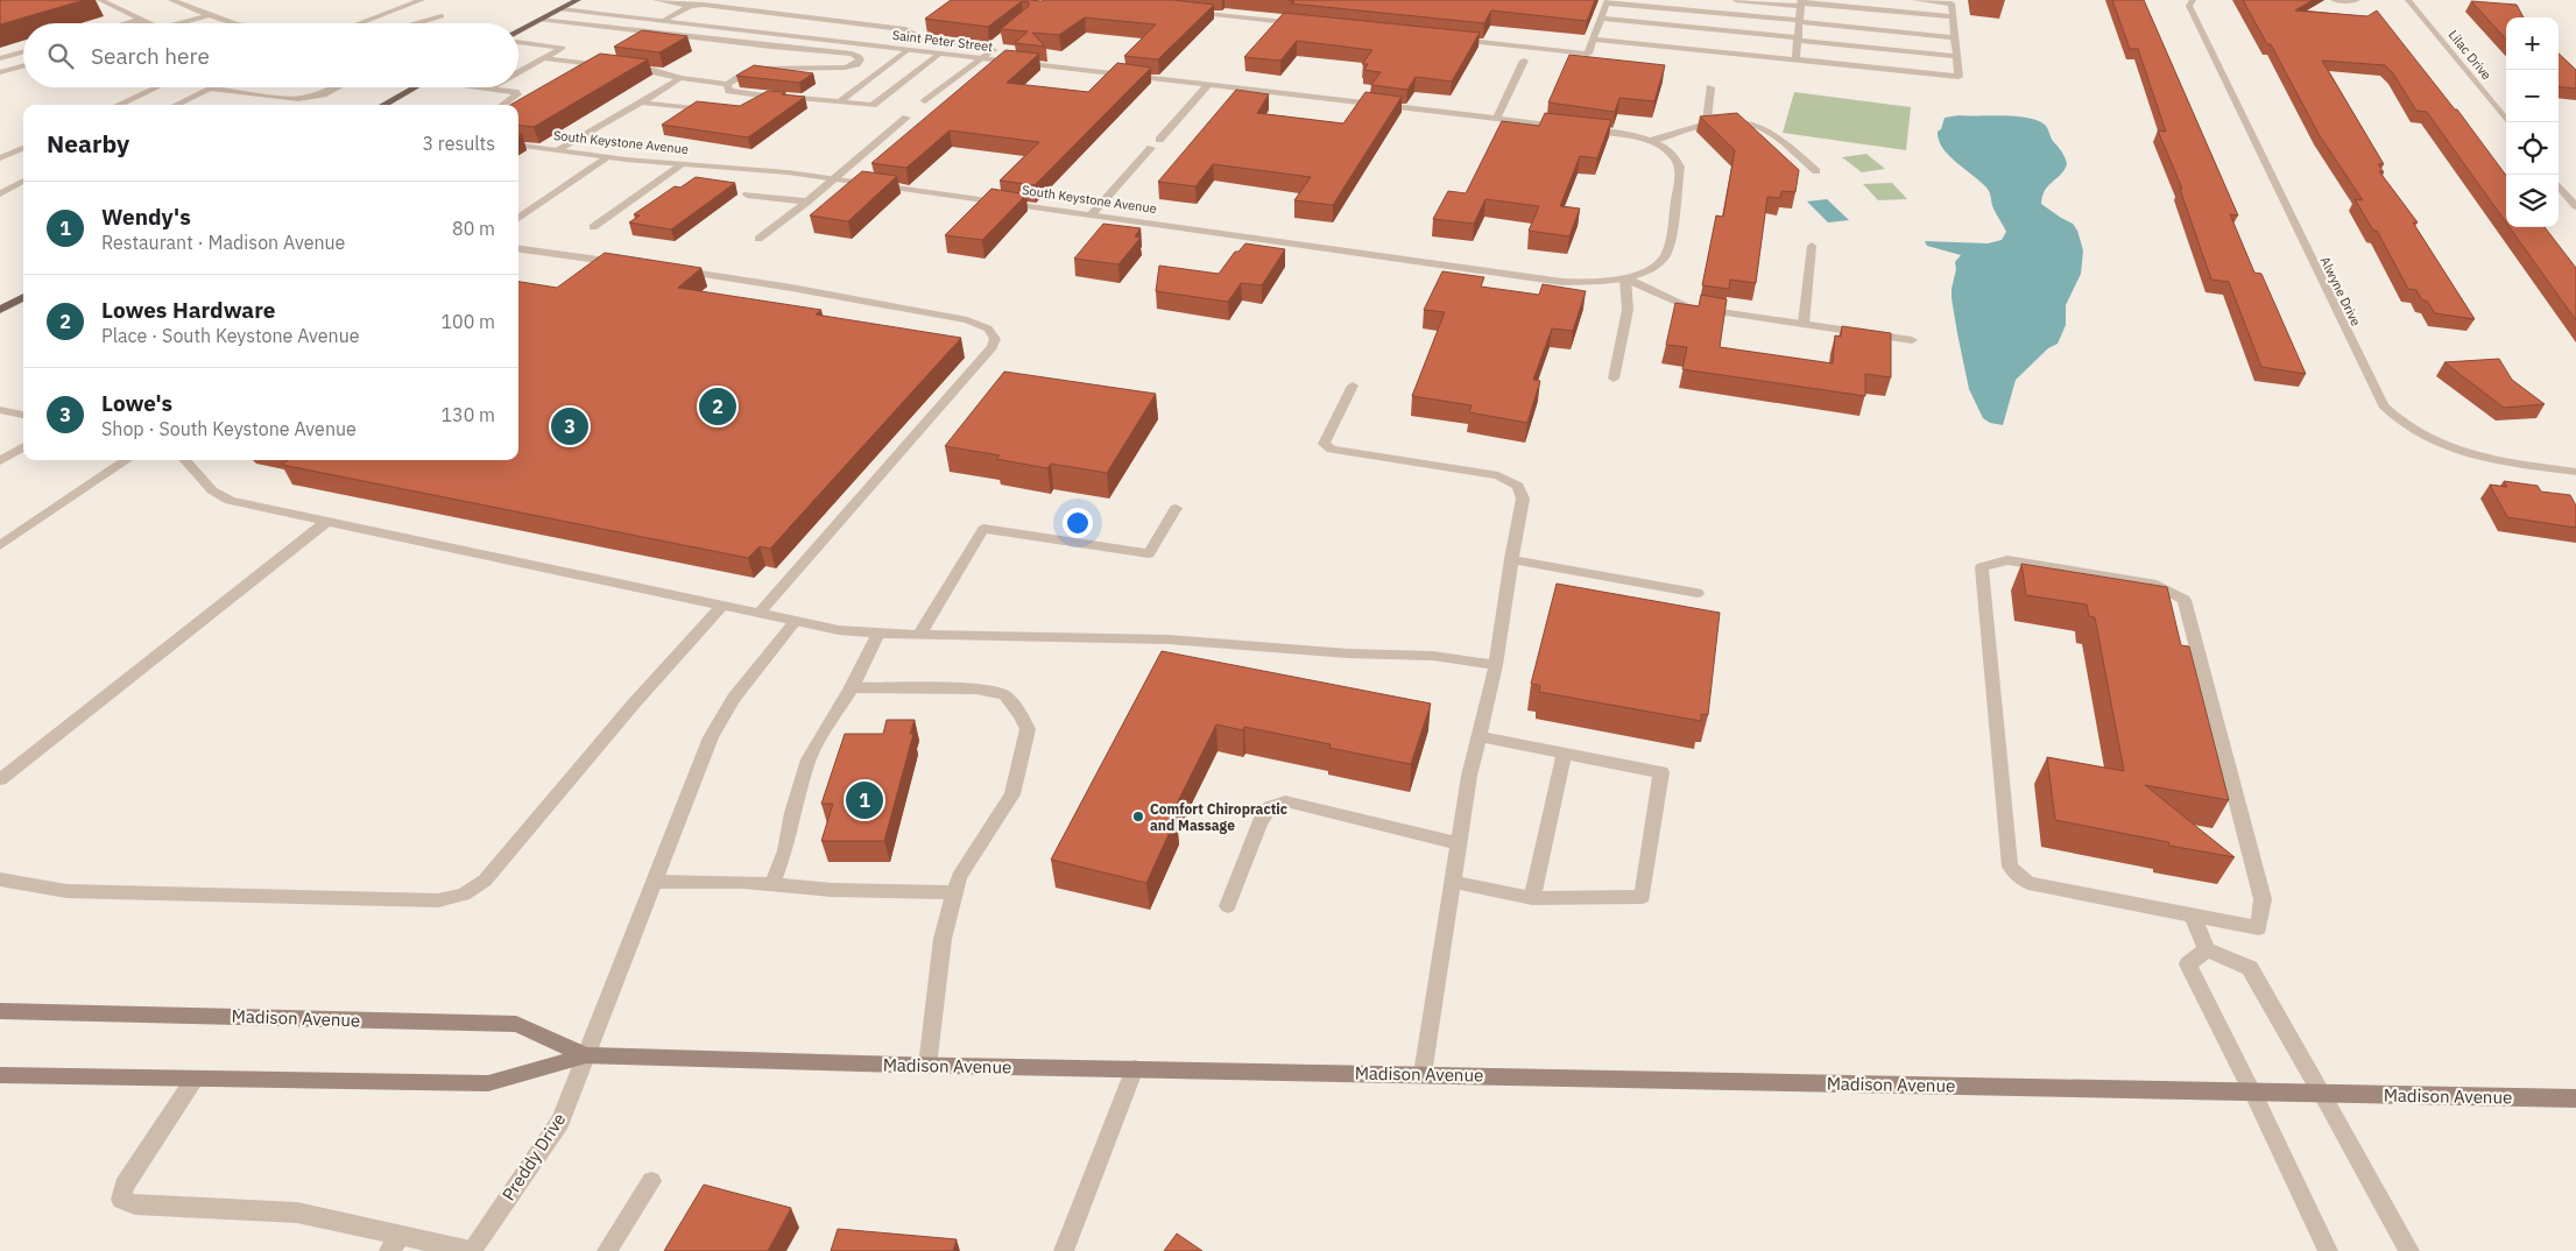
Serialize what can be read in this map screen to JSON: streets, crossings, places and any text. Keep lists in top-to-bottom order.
{
  "streets": {
    "main road": ["Madison Avenue"],
    "street": [
      "Saint Peter Street",
      "Lilac Drive",
      "South Keystone Avenue",
      "Alwyne Drive",
      "Preddy Drive"
    ]
  },
  "crossings": [
    ["Madison Avenue", "Preddy Drive"]
  ],
  "places": ["Comfort Chiropractic and Massage"],
  "page": {
    "map_buttons": ["+", "−"],
    "search": "Search here",
    "heading": ["Nearby", "3 results"],
    "list": [
      {
        "mark": "1",
        "name": "Wendy's",
        "note": "Restaurant · Madison Avenue",
        "value": "80 m"
      },
      {
        "mark": "2",
        "name": "Lowes Hardware",
        "note": "Place · South Keystone Avenue",
        "value": "100 m"
      },
      {
        "mark": "3",
        "name": "Lowe's",
        "note": "Shop · South Keystone Avenue",
        "value": "130 m"
      }
    ],
    "pins": ["2", "3", "1"]
  }
}
